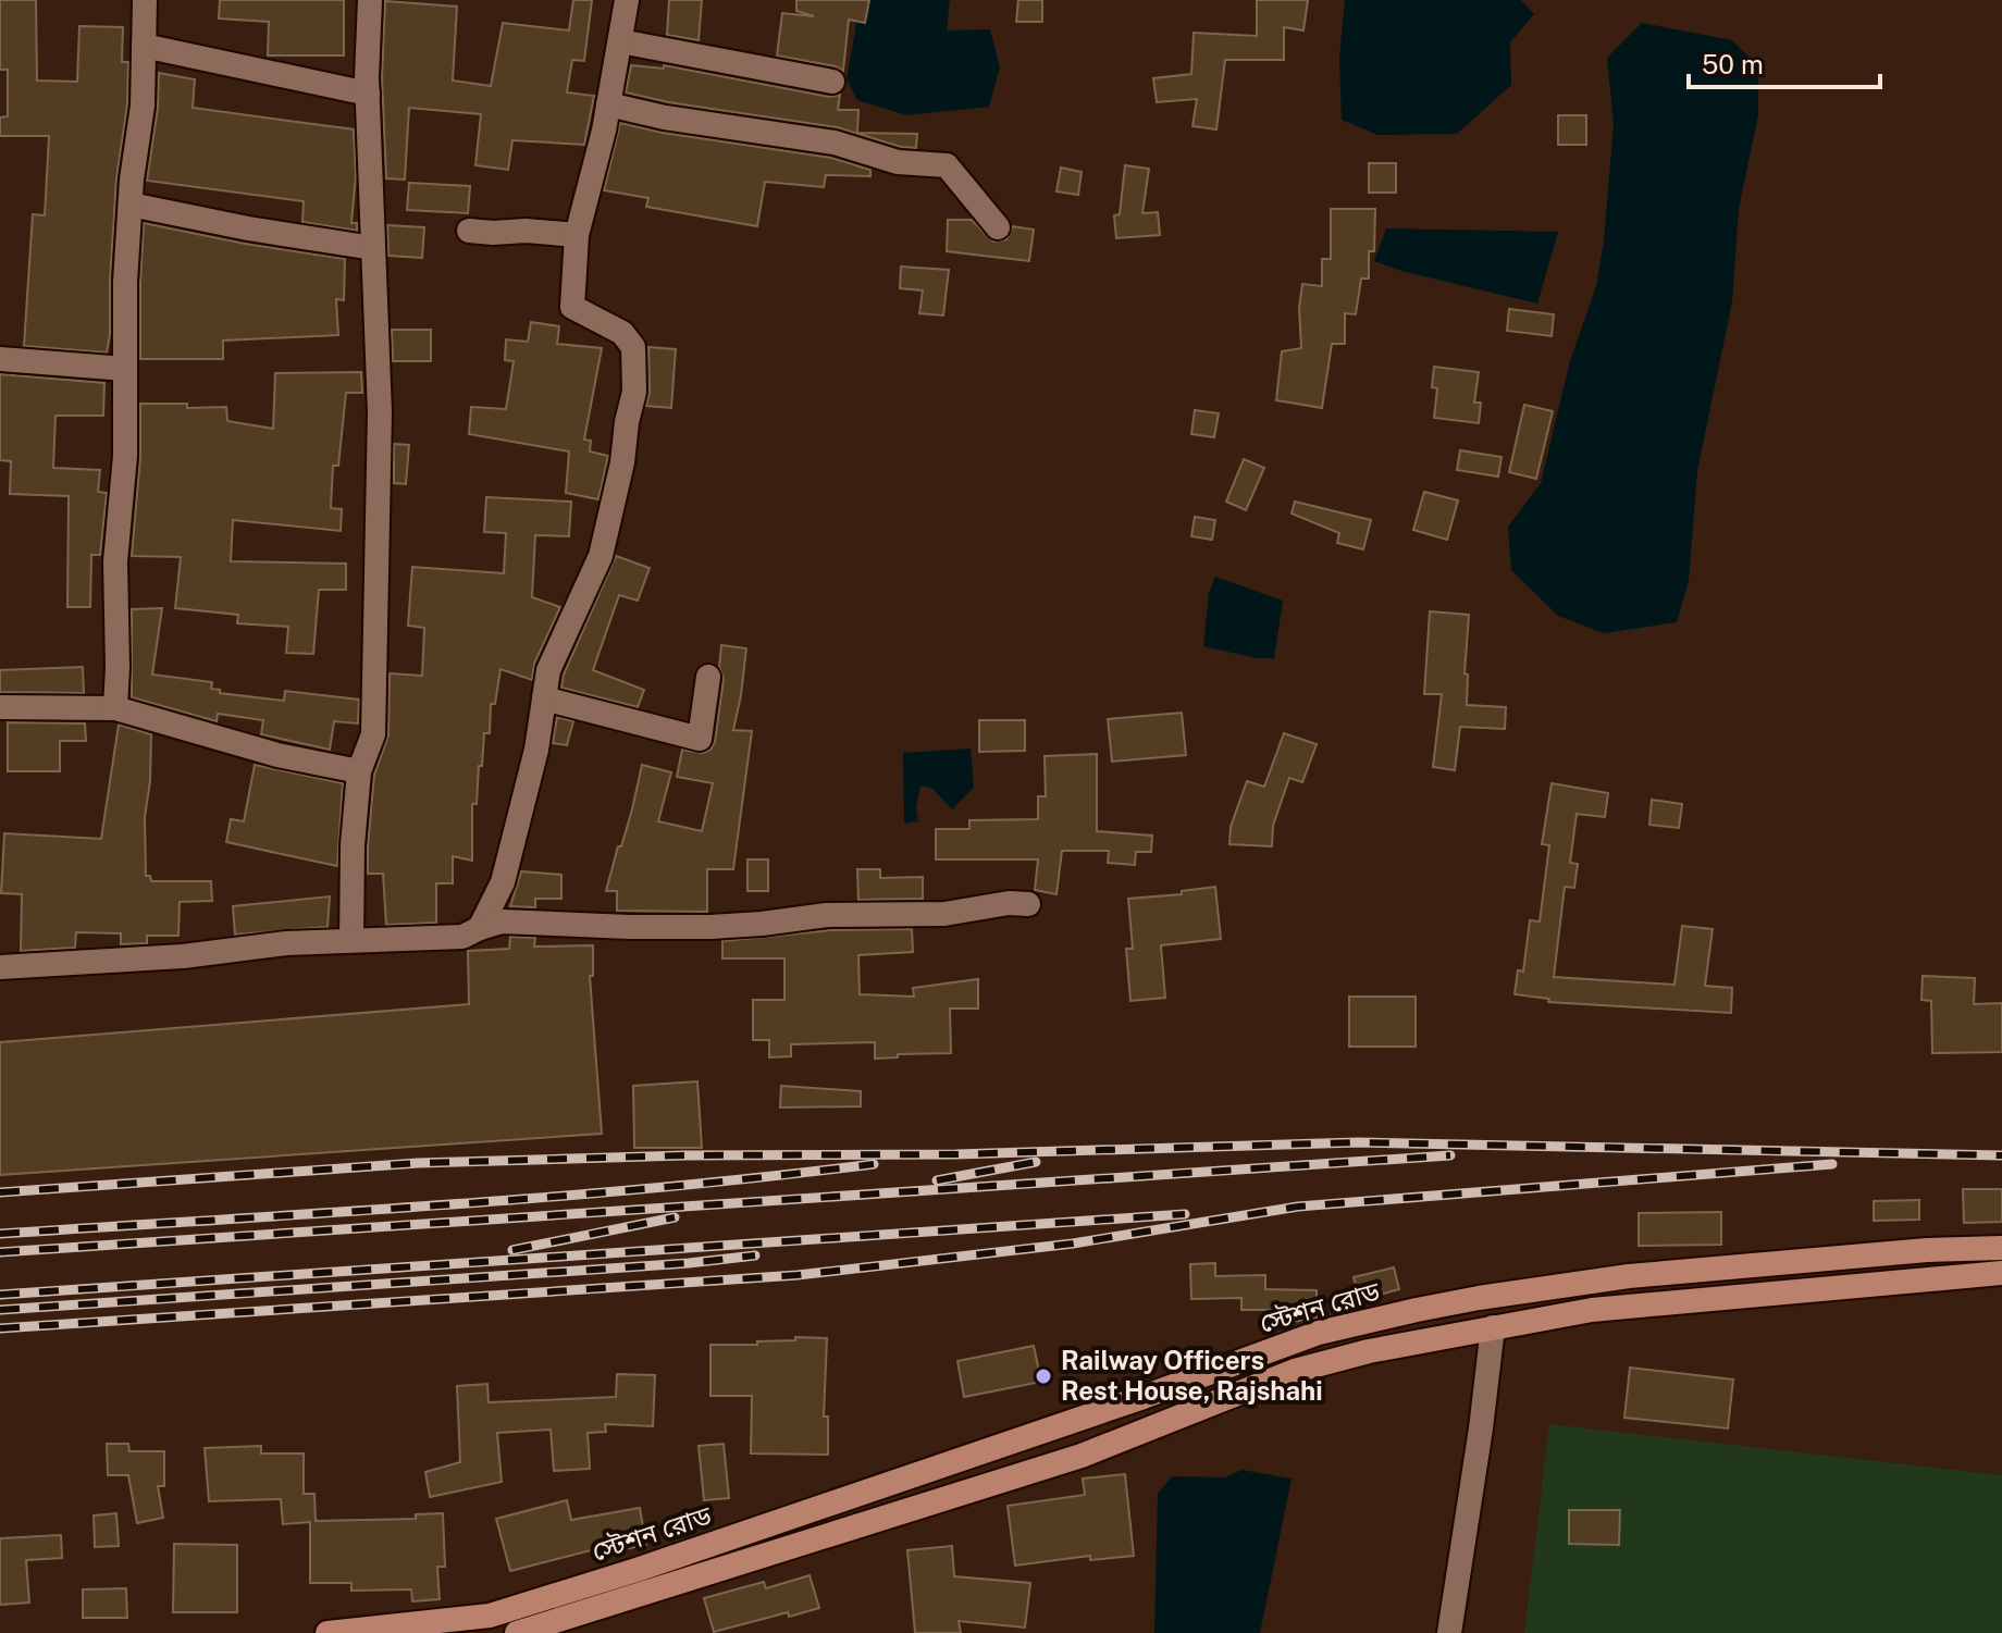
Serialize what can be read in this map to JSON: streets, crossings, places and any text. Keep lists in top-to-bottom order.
{
  "streets": {
    "main road": ["স্টেশন রোড"]
  },
  "places": ["Railway Officers Rest House, Rajshahi"],
  "scale_bar": "50 m"
}
